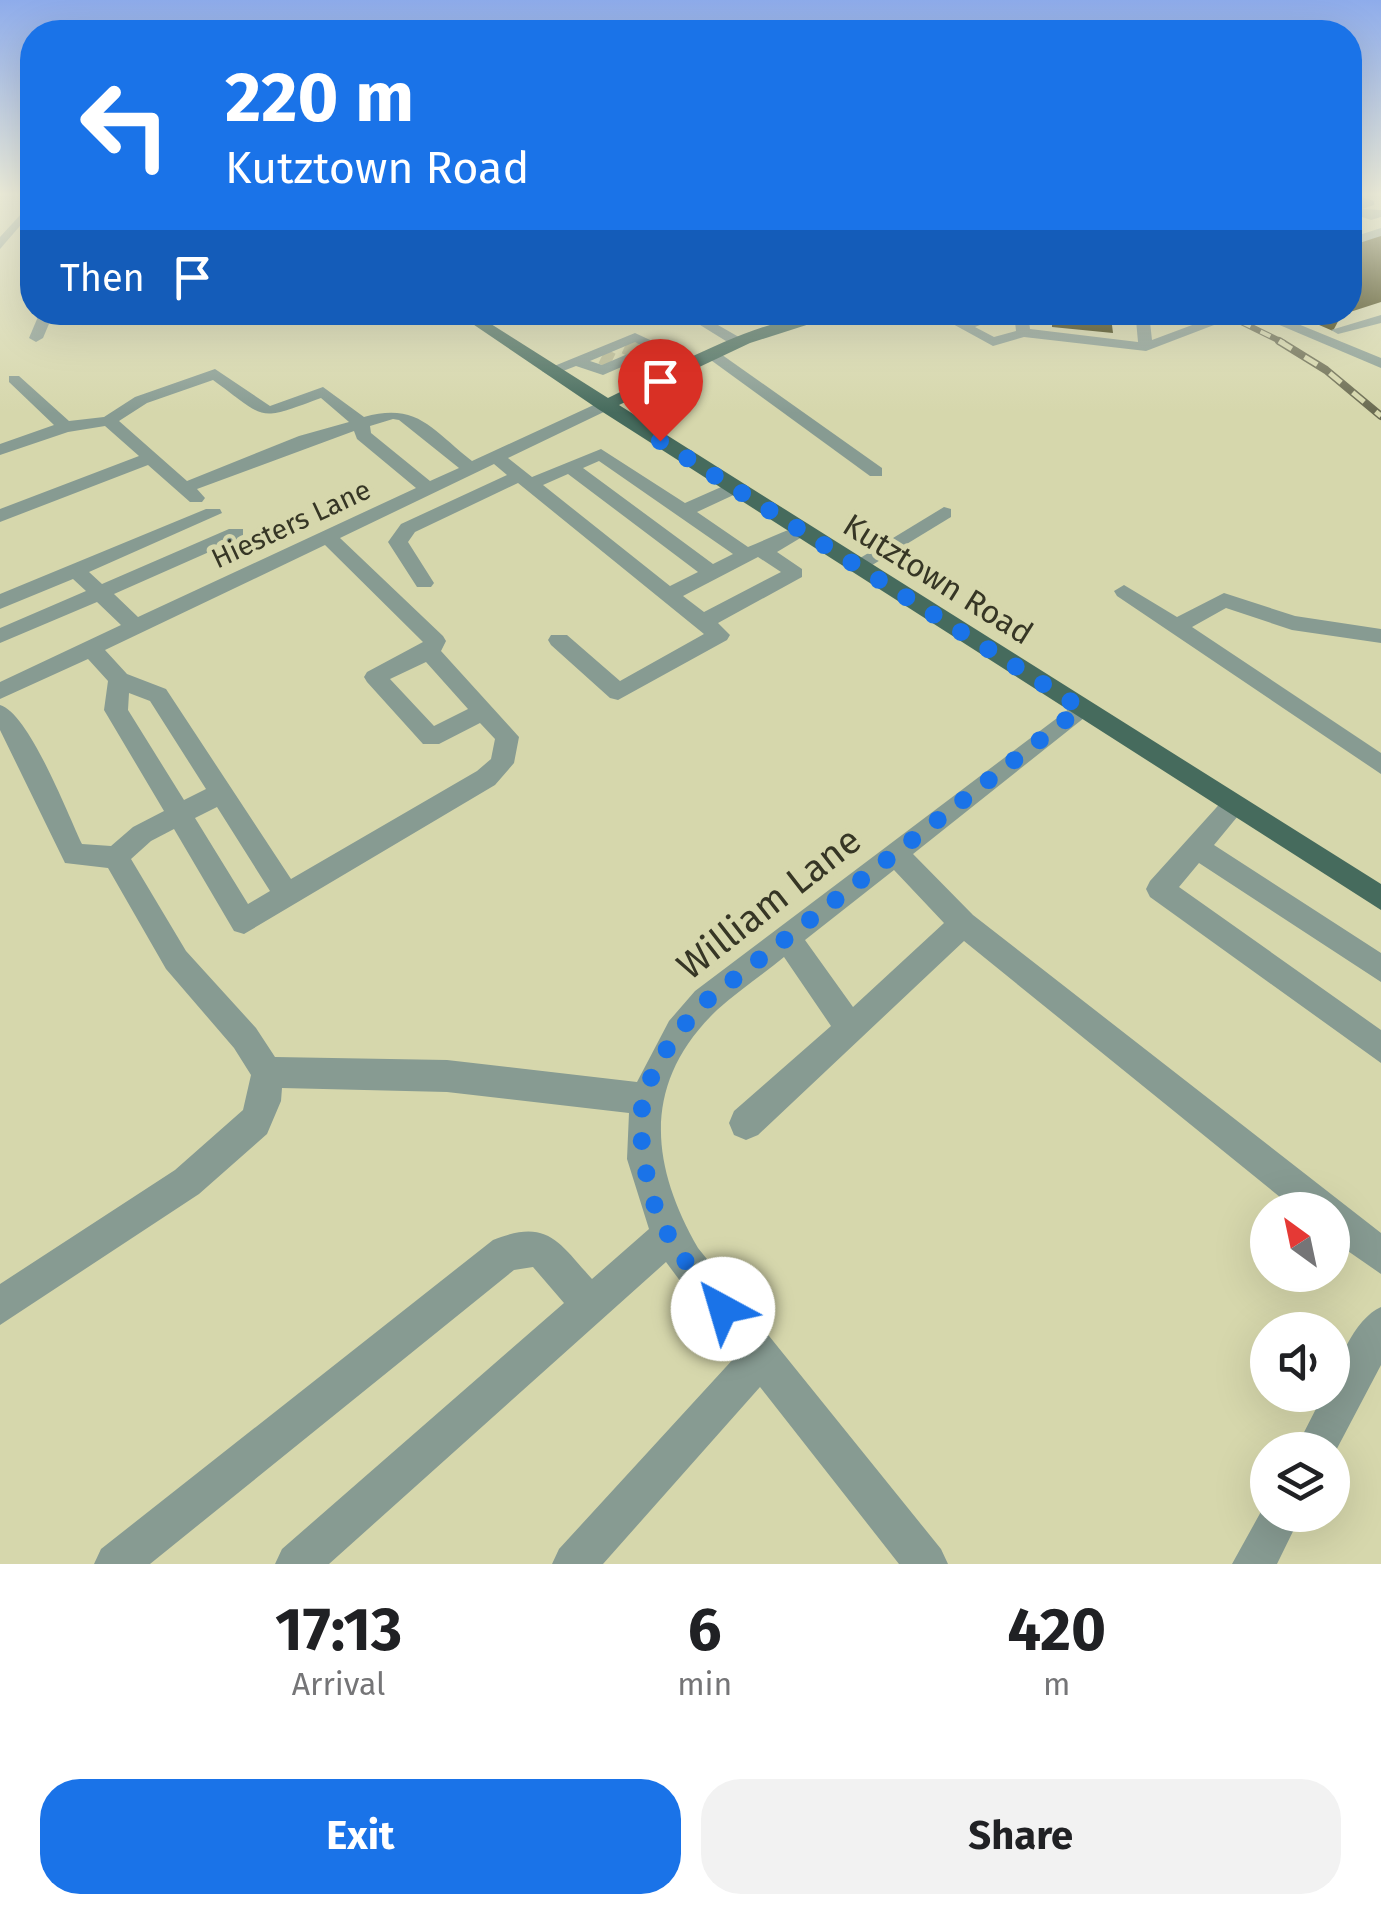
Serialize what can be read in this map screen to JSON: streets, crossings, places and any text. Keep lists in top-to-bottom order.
{
  "streets": {
    "main road": ["Kutztown Road"],
    "street": ["Hiesters Lane", "William Lane"]
  },
  "crossings": [
    ["Hiesters Lane", "Kutztown Road"],
    ["Kutztown Road", "William Lane"]
  ],
  "north": "top left",
  "page": {
    "turn": ["220 m", "Kutztown Road"],
    "then": "Then",
    "eta": [
      "17:13",
      "Arrival",
      "6",
      "min",
      "420",
      "m"
    ],
    "buttons": ["Exit", "Share"]
  }
}
